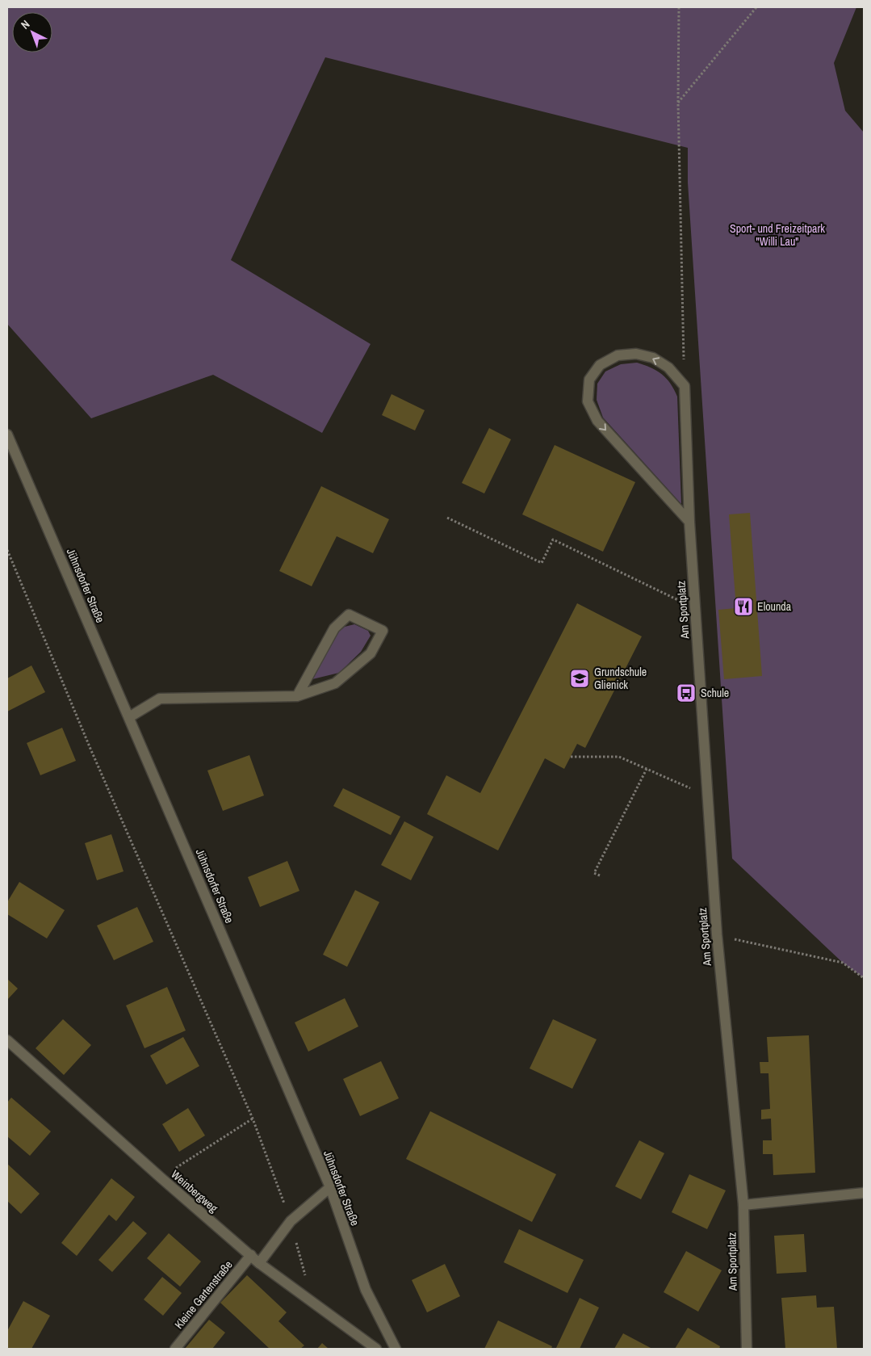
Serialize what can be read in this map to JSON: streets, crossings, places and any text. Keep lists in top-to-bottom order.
{
  "streets": {
    "street": [
      "Jühnsdorfer Straße",
      "Am Sportplatz",
      "Weinbergweg",
      "Kleine Gartenstraße"
    ]
  },
  "crossings": [
    ["Weinbergweg", "Kleine Gartenstraße"]
  ],
  "parks": ["Sport- und Freizeitpark \"Willi Lau\""],
  "places": {
    "restaurant": ["Elounda"],
    "school or university": ["Grundschule Glienick"],
    "bus stop": ["Schule"]
  },
  "north": "top left"
}
